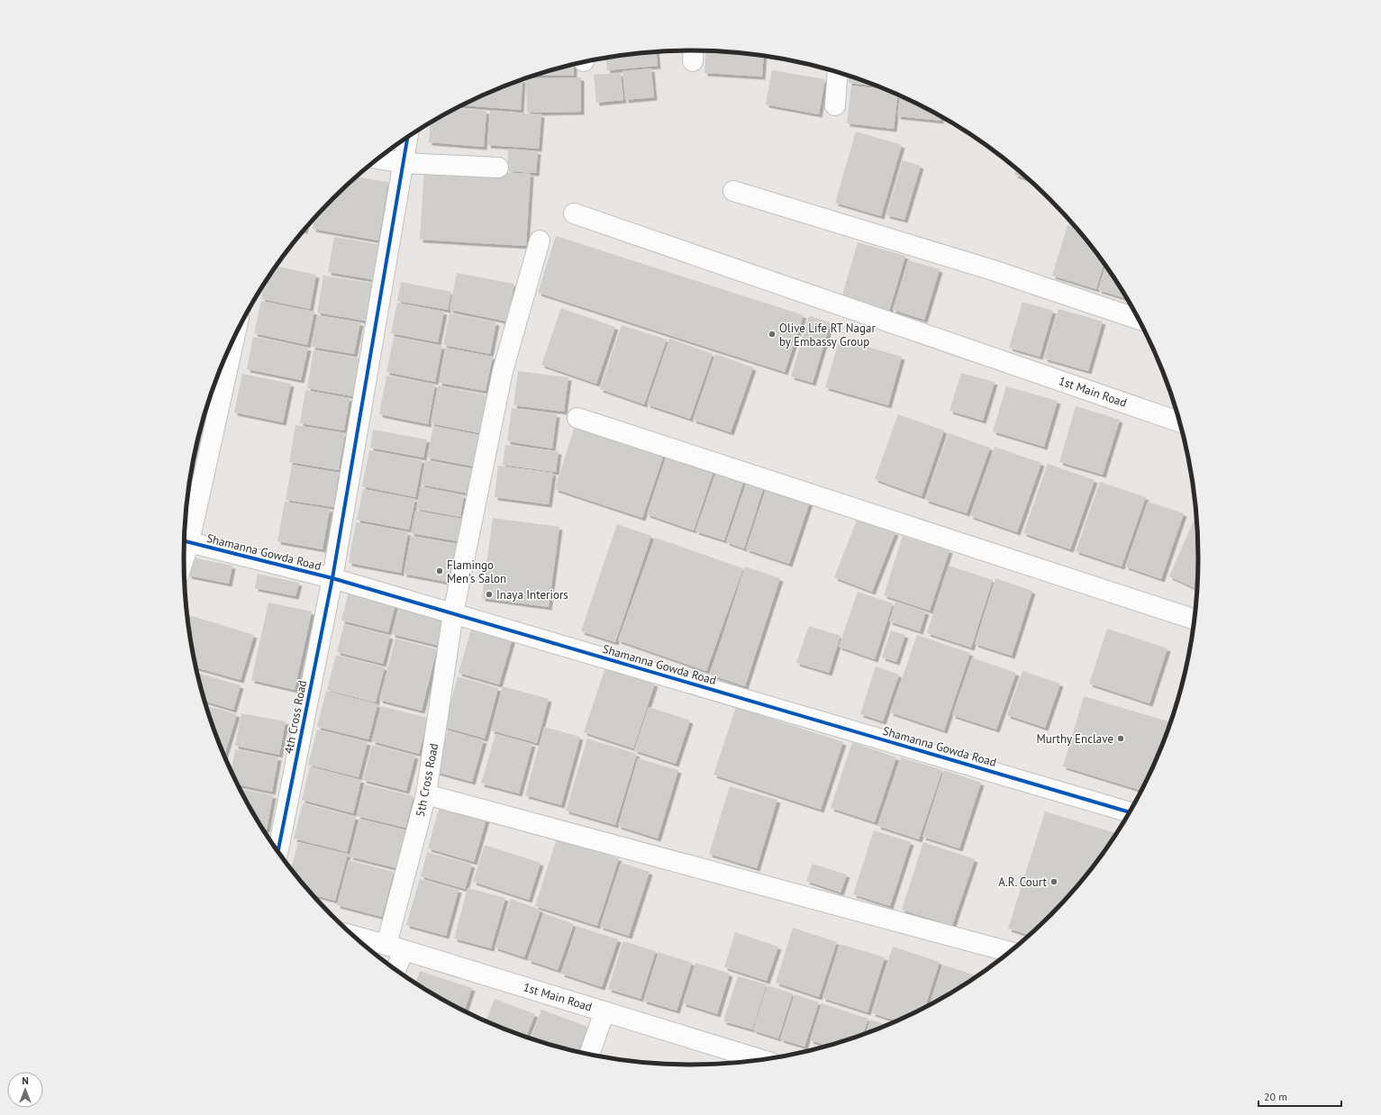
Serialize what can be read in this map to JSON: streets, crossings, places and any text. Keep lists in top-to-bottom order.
{
  "streets": {
    "street": [
      "1st Main Road",
      "Shamanna Gowda Road",
      "4th Cross Road",
      "5th Cross Road"
    ]
  },
  "crossings": [
    ["1st Main Road", "5th Cross Road"],
    ["Shamanna Gowda Road", "4th Cross Road"],
    ["Shamanna Gowda Road", "5th Cross Road"]
  ],
  "places": [
    "Olive Life RT Nagar by Embassy Group",
    "Flamingo Men's Salon",
    "Inaya Interiors",
    "Murthy Enclave",
    "A.R. Court"
  ],
  "scale_bar": "20 m",
  "north": "top"
}
